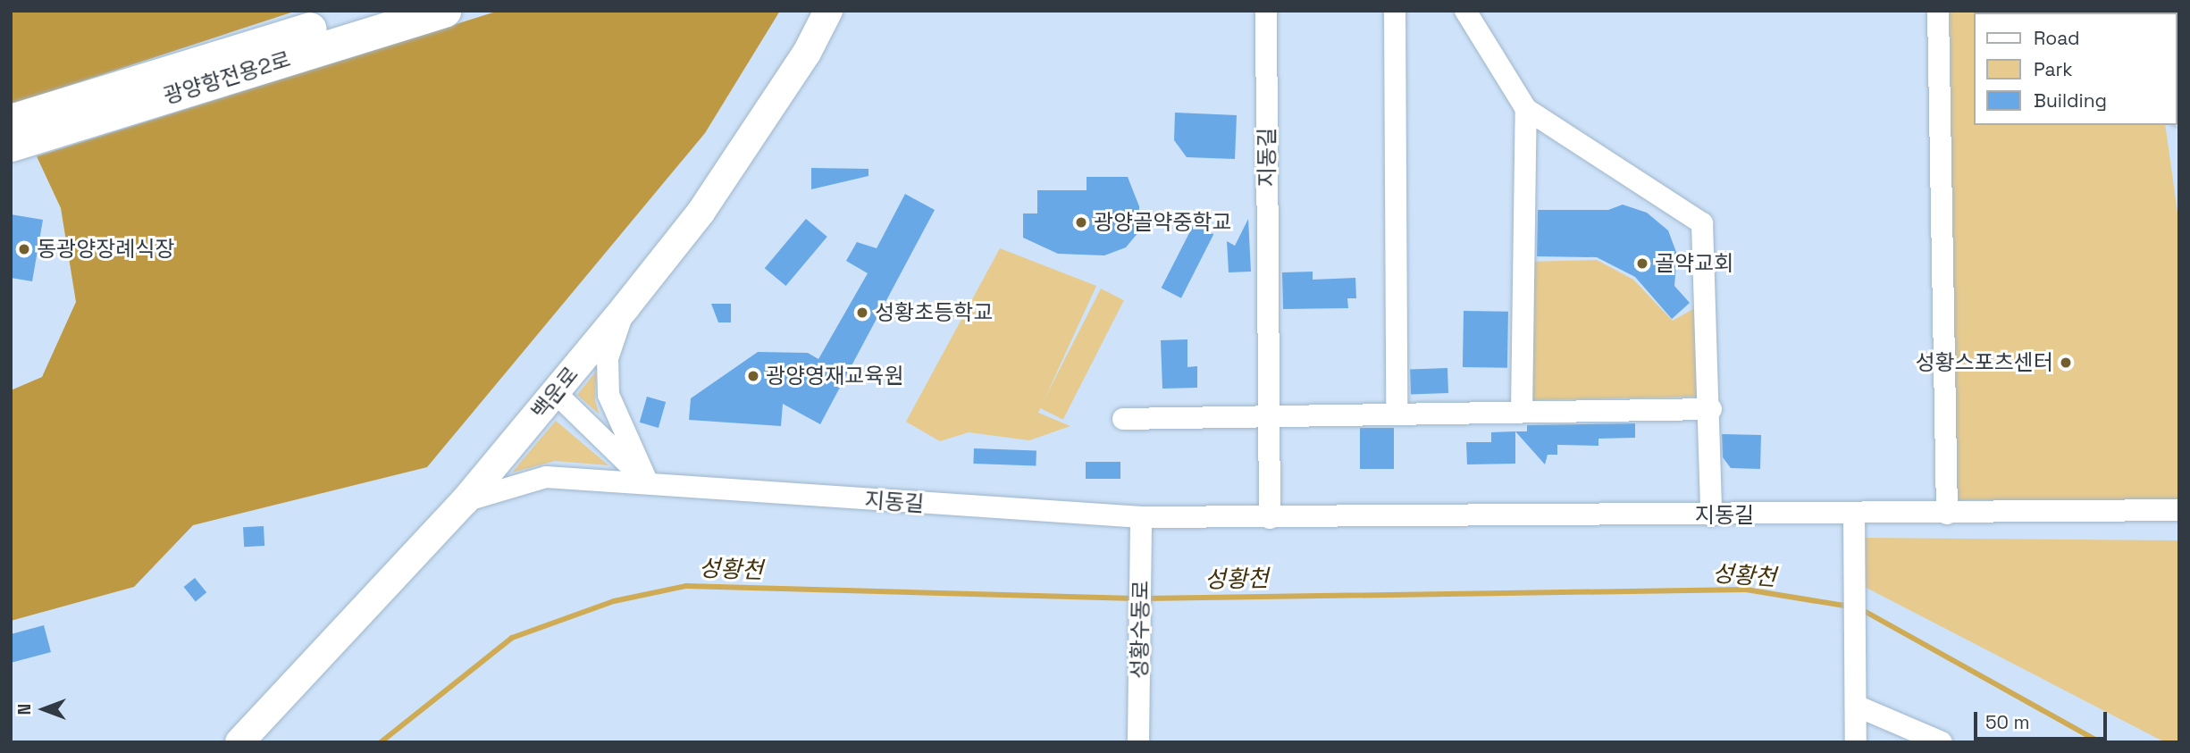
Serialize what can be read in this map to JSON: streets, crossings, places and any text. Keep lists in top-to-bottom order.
{
  "streets": {
    "highway": ["광양항전용2로"],
    "main road": ["백운로"],
    "street": ["지동길", "성황수동로"]
  },
  "crossings": [
    ["지동길", "백운로"],
    ["지동길", "성황수동로"]
  ],
  "water": ["성황천"],
  "places": [
    "광양골약중학교",
    "동광양장례식장",
    "골약교회",
    "성황초등학교",
    "성황스포츠센터",
    "광양영재교육원"
  ],
  "legend": ["Road", "Park", "Building"],
  "scale_bar": "50 m",
  "north": "left"
}
